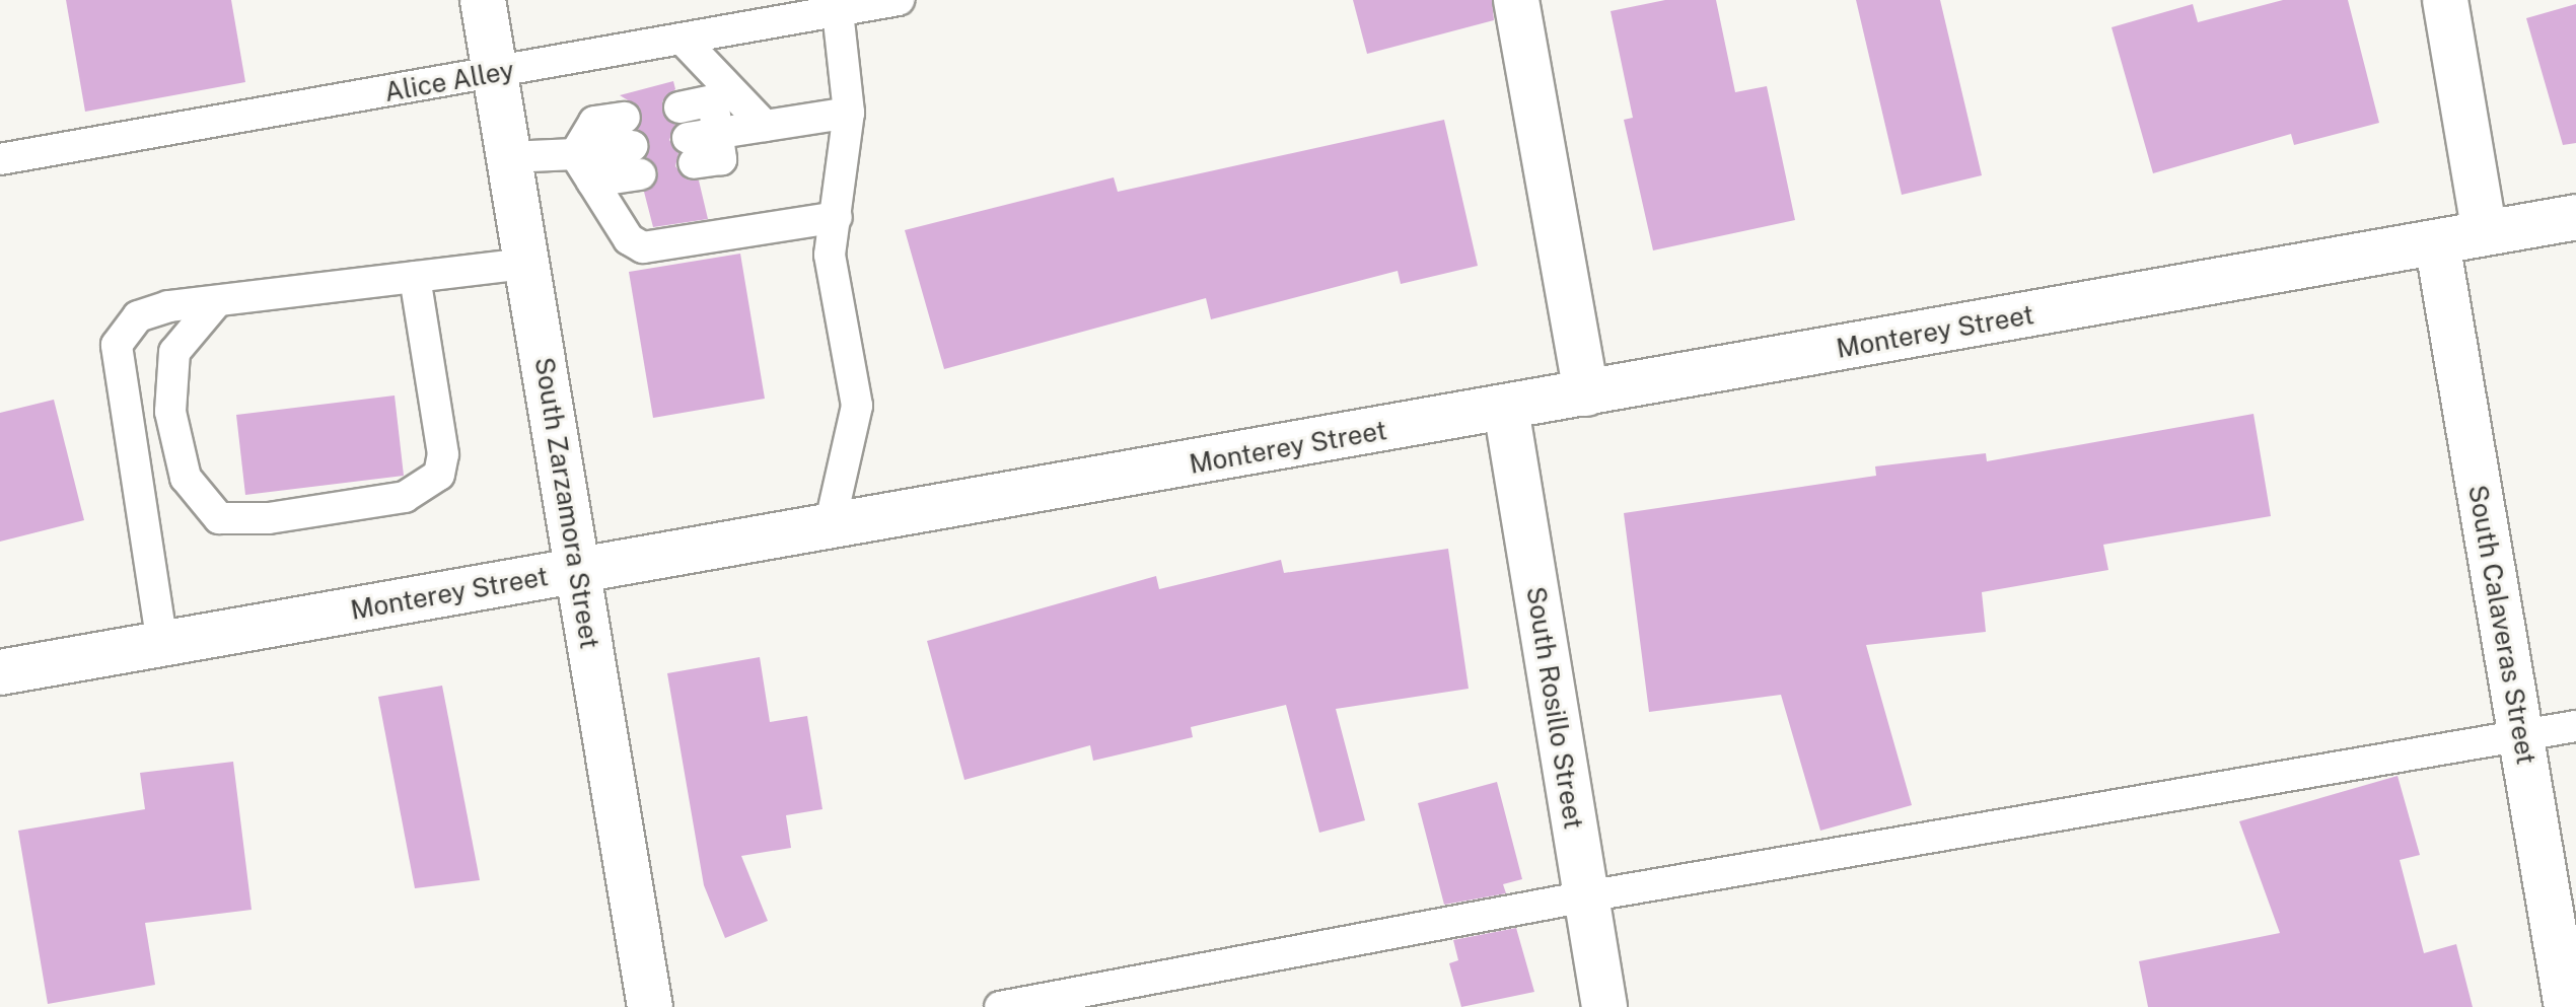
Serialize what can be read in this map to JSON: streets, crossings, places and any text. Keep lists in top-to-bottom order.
{
  "streets": {
    "street": [
      "Monterey Street",
      "South Zarzamora Street",
      "South Calaveras Street",
      "South Rosillo Street"
    ],
    "lane": ["Alice Alley"]
  },
  "crossings": [
    ["Alice Alley", "South Zarzamora Street"],
    ["Monterey Street", "South Zarzamora Street"],
    ["Monterey Street", "South Calaveras Street"],
    ["Monterey Street", "South Rosillo Street"]
  ]
}
